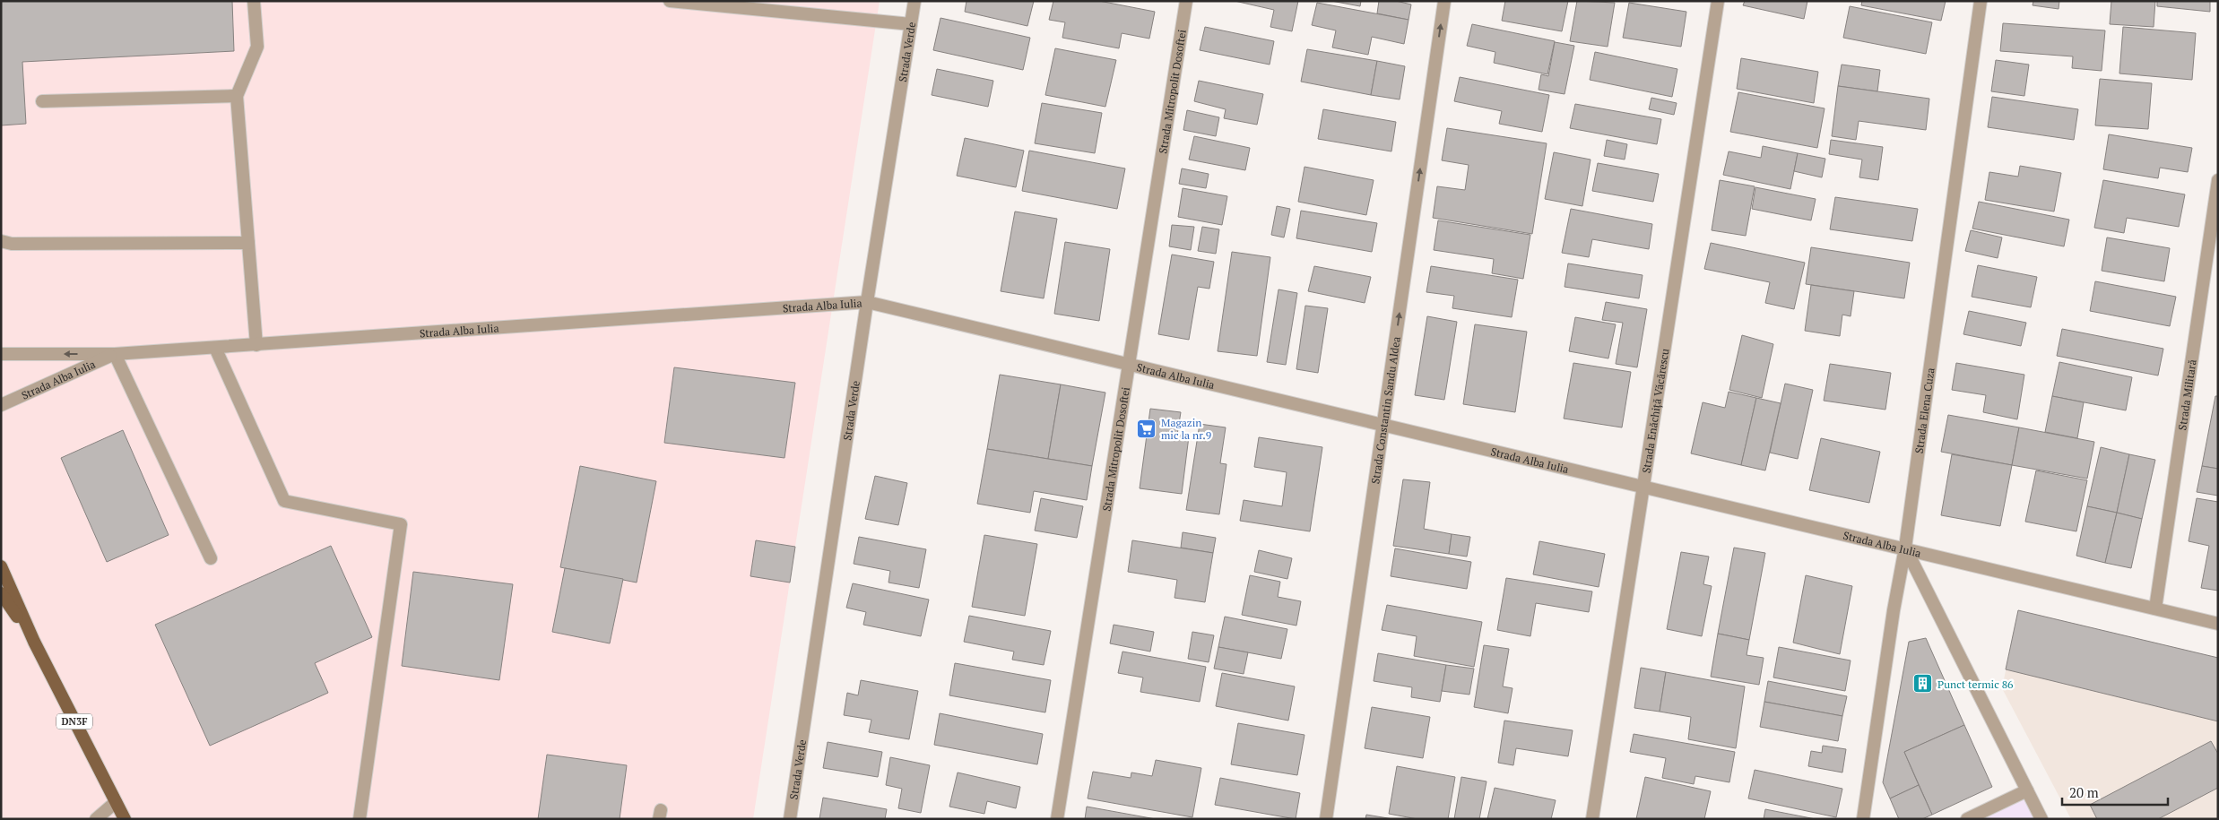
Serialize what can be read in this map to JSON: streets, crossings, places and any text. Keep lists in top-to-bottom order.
{
  "streets": {
    "main road": ["DN3F"],
    "street": [
      "Strada Verde",
      "Strada Mitropolit Dosoftei",
      "Strada Alba Iulia",
      "Strada Militară",
      "Strada Constantin Sandu Aldea",
      "Strada Enăchiță Văcărescu",
      "Strada Elena Cuza"
    ]
  },
  "crossings": [
    ["Strada Verde", "Strada Alba Iulia"],
    ["Strada Mitropolit Dosoftei", "Strada Alba Iulia"],
    ["Strada Alba Iulia", "Strada Militară"],
    ["Strada Alba Iulia", "Strada Constantin Sandu Aldea"],
    ["Strada Alba Iulia", "Strada Enăchiță Văcărescu"],
    ["Strada Alba Iulia", "Strada Elena Cuza"]
  ],
  "one_way": ["Strada Constantin Sandu Aldea"],
  "places": {
    "supermarket": ["Magazin mic la nr.9"],
    "building": ["Punct termic 86"]
  },
  "scale_bar": "20 m"
}
